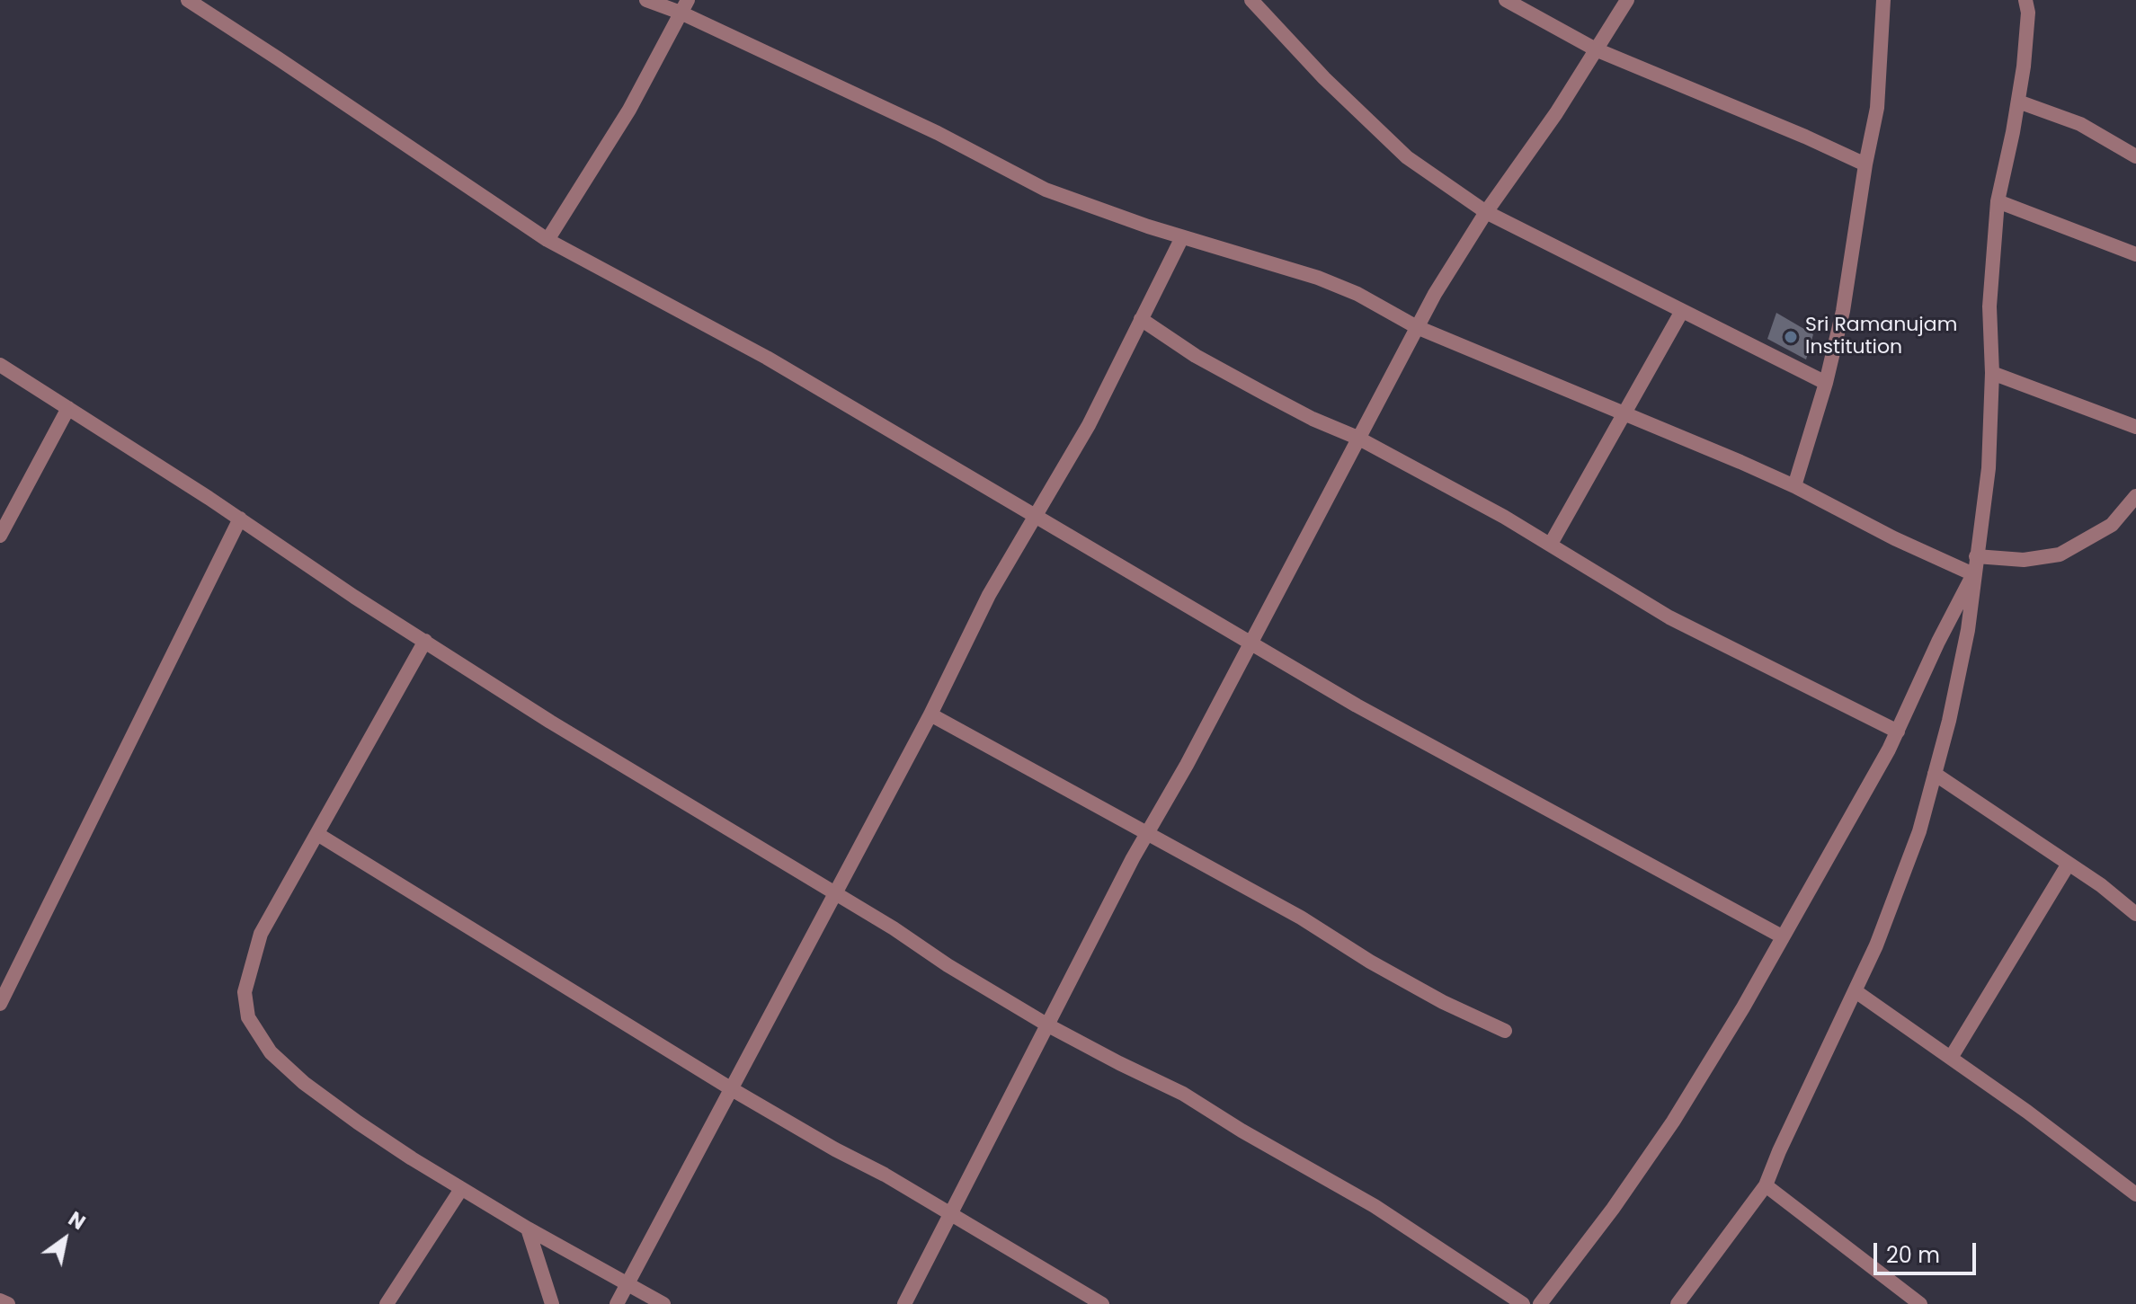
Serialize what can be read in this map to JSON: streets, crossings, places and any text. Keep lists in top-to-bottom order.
{
  "places": ["Sri Ramanujam Institution"],
  "scale_bar": "20 m",
  "north": "top right"
}
